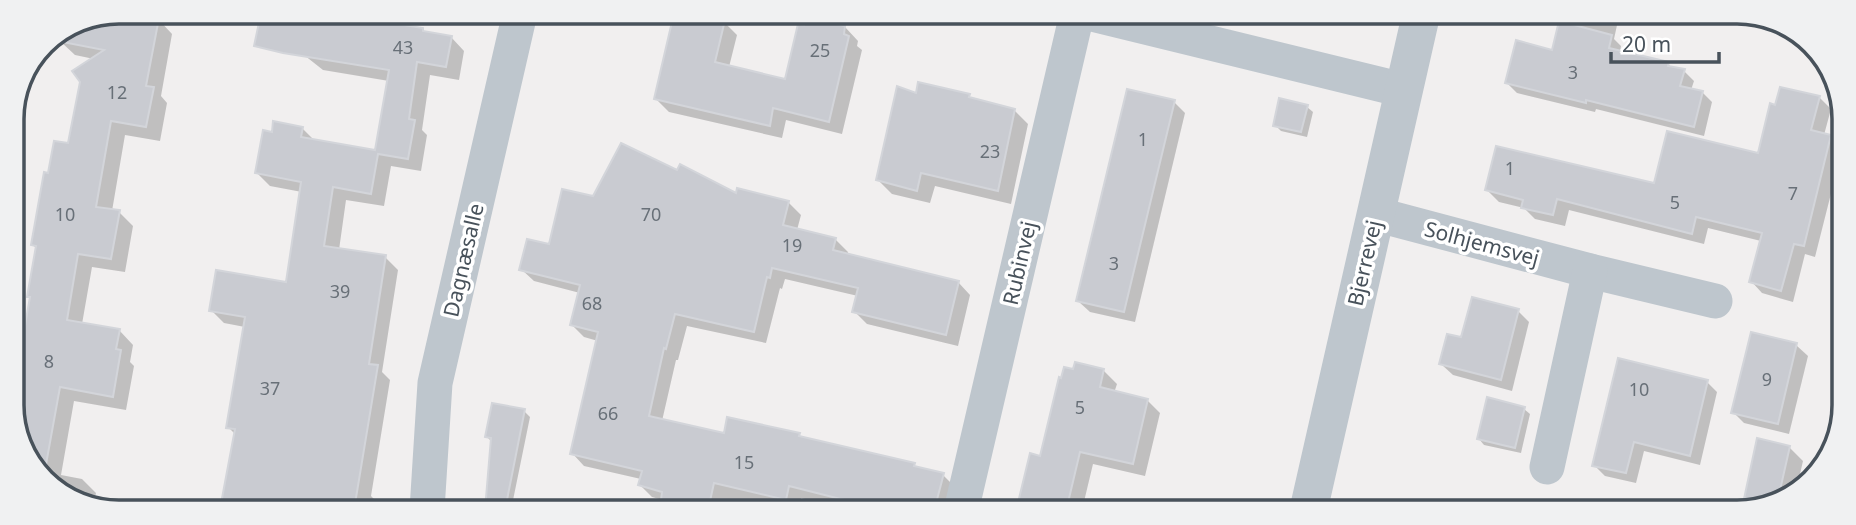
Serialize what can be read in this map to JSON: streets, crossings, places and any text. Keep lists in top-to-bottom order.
{
  "streets": {
    "street": [
      "Solhjemsvej",
      "Dagnæsalle",
      "Rubinvej",
      "Bjerrevej"
    ]
  },
  "crossings": [
    ["Solhjemsvej", "Bjerrevej"]
  ],
  "house_numbers": [
    "43",
    "25",
    "3",
    "12",
    "1",
    "23",
    "1",
    "7",
    "5",
    "10",
    "70",
    "19",
    "3",
    "39",
    "68",
    "8",
    "9",
    "37",
    "10",
    "5",
    "66",
    "15"
  ],
  "scale_bar": "20 m"
}
